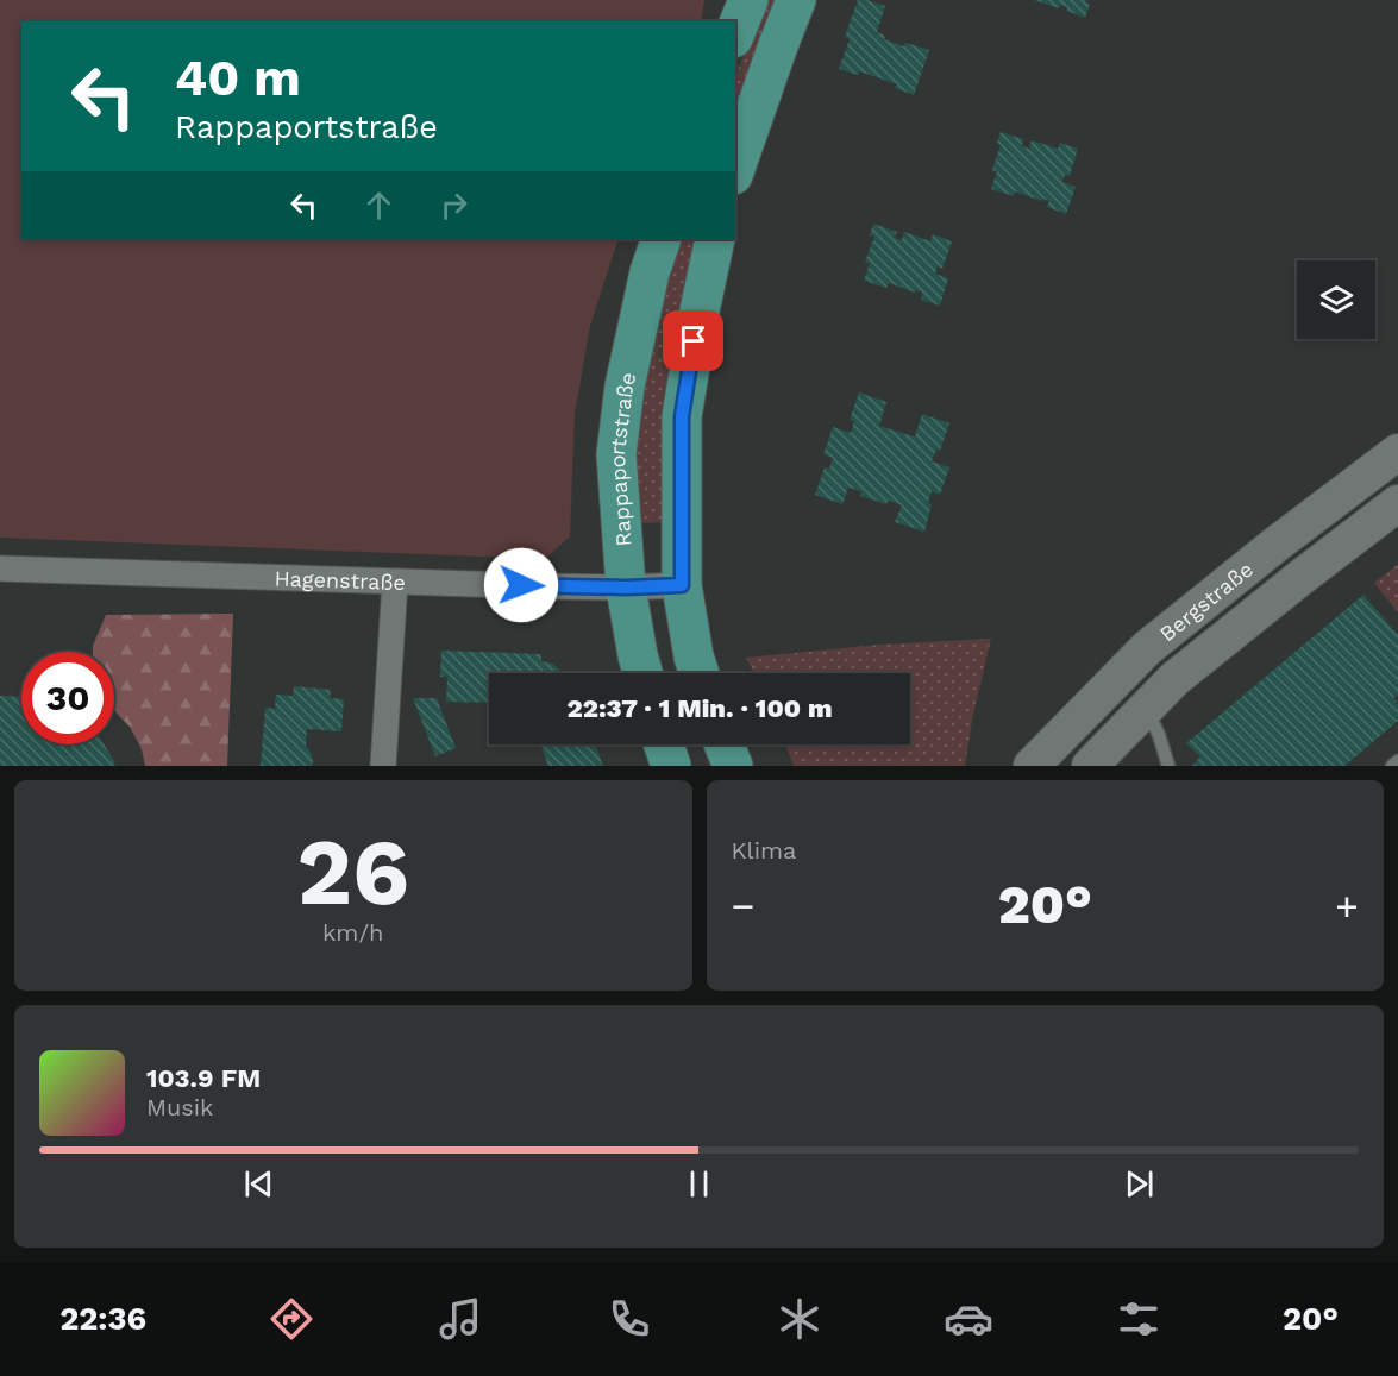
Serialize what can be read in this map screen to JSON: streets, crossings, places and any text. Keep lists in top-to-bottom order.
{
  "streets": {
    "main road": ["Rappaportstraße", "Bergstraße"],
    "street": ["Hagenstraße"]
  },
  "crossings": [
    ["Rappaportstraße", "Hagenstraße"]
  ],
  "page": {
    "turn": ["40 m", "Rappaportstraße"],
    "limit": "30",
    "trip": "22:37 · 1 Min. · 100 m",
    "tile": [
      ["26", "km/h"],
      "Klima"
    ],
    "heat": ["−", "20°", "+"],
    "song": ["103.9 FM", "Musik"],
    "tabs": ["22:36", "20°"]
  }
}
